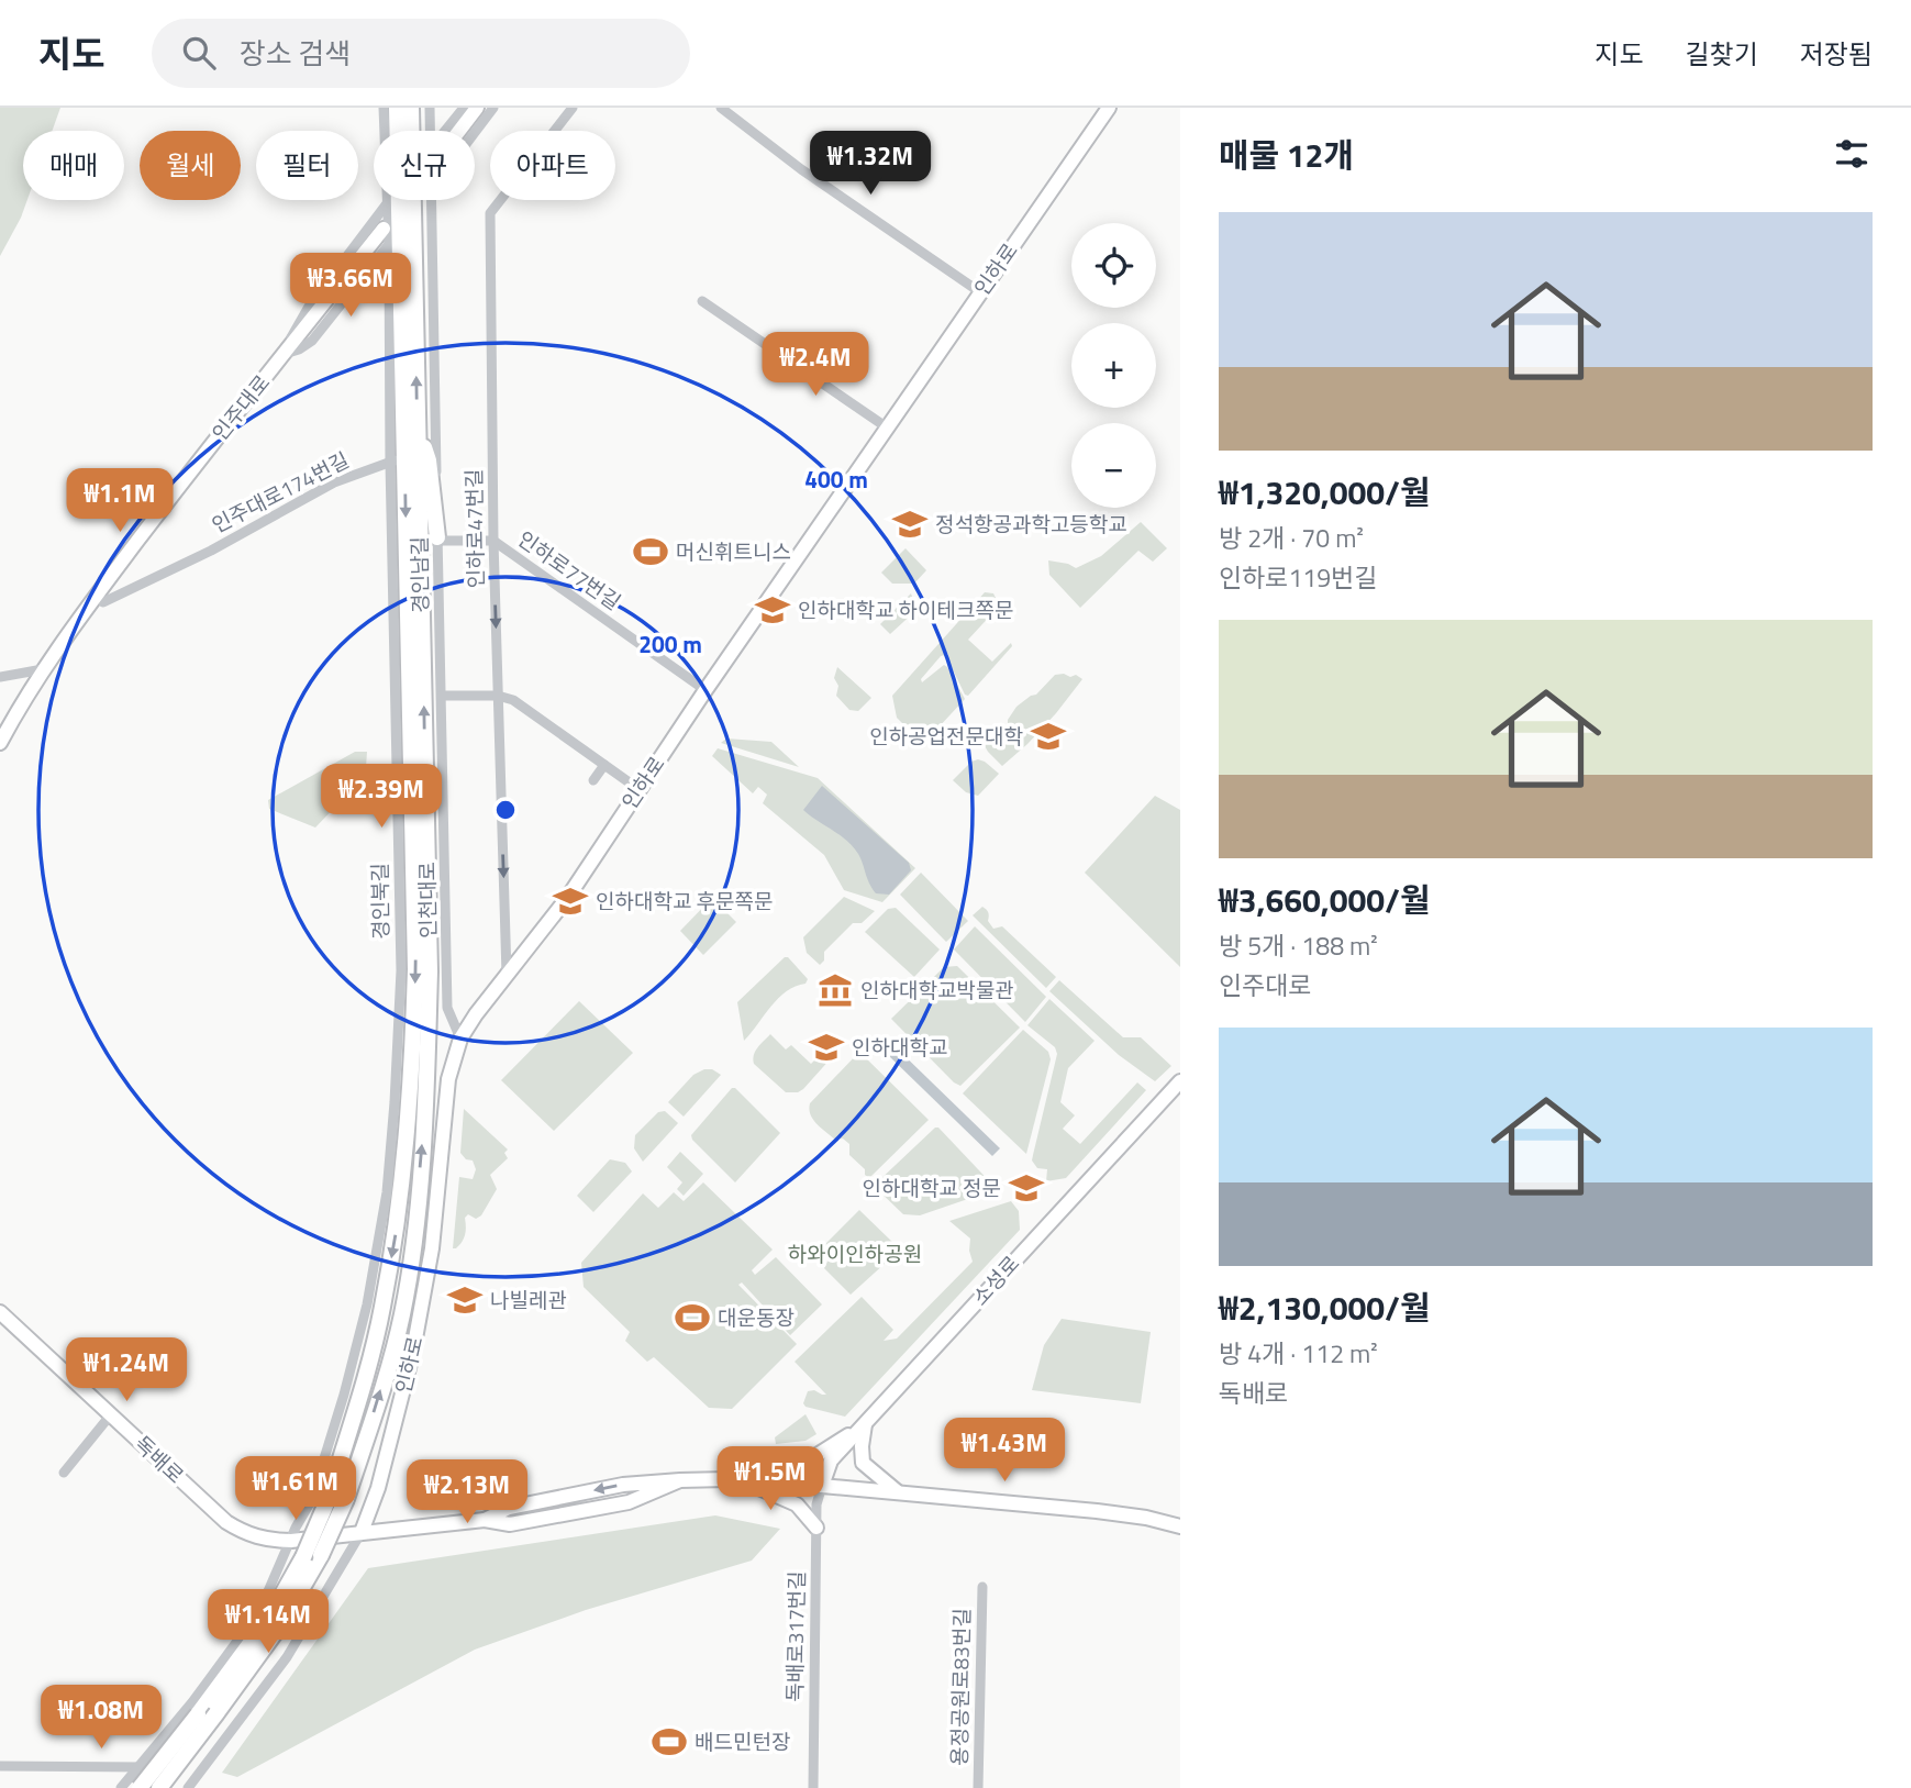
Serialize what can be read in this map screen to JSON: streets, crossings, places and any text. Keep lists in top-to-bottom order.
{
  "streets": {
    "highway": ["인천대로"],
    "main road": [
      "인하로",
      "인주대로",
      "소성로",
      "독배로"
    ],
    "street": [
      "인주대로174번길",
      "인하로47번길",
      "인하로77번길",
      "경인남길",
      "경인북길",
      "독배로317번길",
      "용정공원로83번길"
    ]
  },
  "crossings": [
    ["인하로", "인하로47번길"],
    ["인하로", "인하로77번길"],
    ["인하로", "경인남길"],
    ["인하로", "독배로"],
    ["인주대로", "인주대로174번길"],
    ["인주대로174번길", "경인북길"],
    ["인하로47번길", "인하로77번길"],
    ["인하로77번길", "경인남길"],
    ["경인북길", "독배로"],
    ["소성로", "독배로"],
    ["소성로", "독배로317번길"],
    ["독배로", "독배로317번길"]
  ],
  "one_way": ["인하로47번길"],
  "parks": ["하와이인하공원"],
  "places": {
    "school or university": [
      "정석항공과학고등학교",
      "인하대학교 하이테크쪽문",
      "인하공업전문대학",
      "인하대학교 후문쪽문",
      "인하대학교",
      "인하대학교 정문",
      "나빌레관"
    ],
    "sports": ["머신휘트니스", "대운동장", "배드민턴장"],
    "museum": ["인하대학교박물관"]
  },
  "page": {
    "header": "지도",
    "search": "장소 검색",
    "nav": ["지도", "길찾기", "저장됨"],
    "heading": "매물 12개",
    "price": [
      "₩1.32M",
      "₩3.66M",
      "₩2.4M",
      "₩1.1M",
      "₩2.39M",
      "₩1.24M",
      "₩1.43M",
      "₩1.5M",
      "₩1.61M",
      "₩2.13M",
      "₩1.14M",
      "₩1.08M"
    ],
    "chip": [
      "매매",
      "월세",
      "필터",
      "신규",
      "아파트"
    ],
    "list": [
      {
        "name": "₩1,320,000/월",
        "note": "방 2개 · 70 m² · 인하로119번길"
      },
      {
        "name": "₩3,660,000/월",
        "note": "방 5개 · 188 m² · 인주대로"
      },
      {
        "name": "₩2,130,000/월",
        "note": "방 4개 · 112 m² · 독배로"
      }
    ],
    "map_buttons": ["+", "−"]
  },
  "rings": ["400 m", "200 m"]
}
